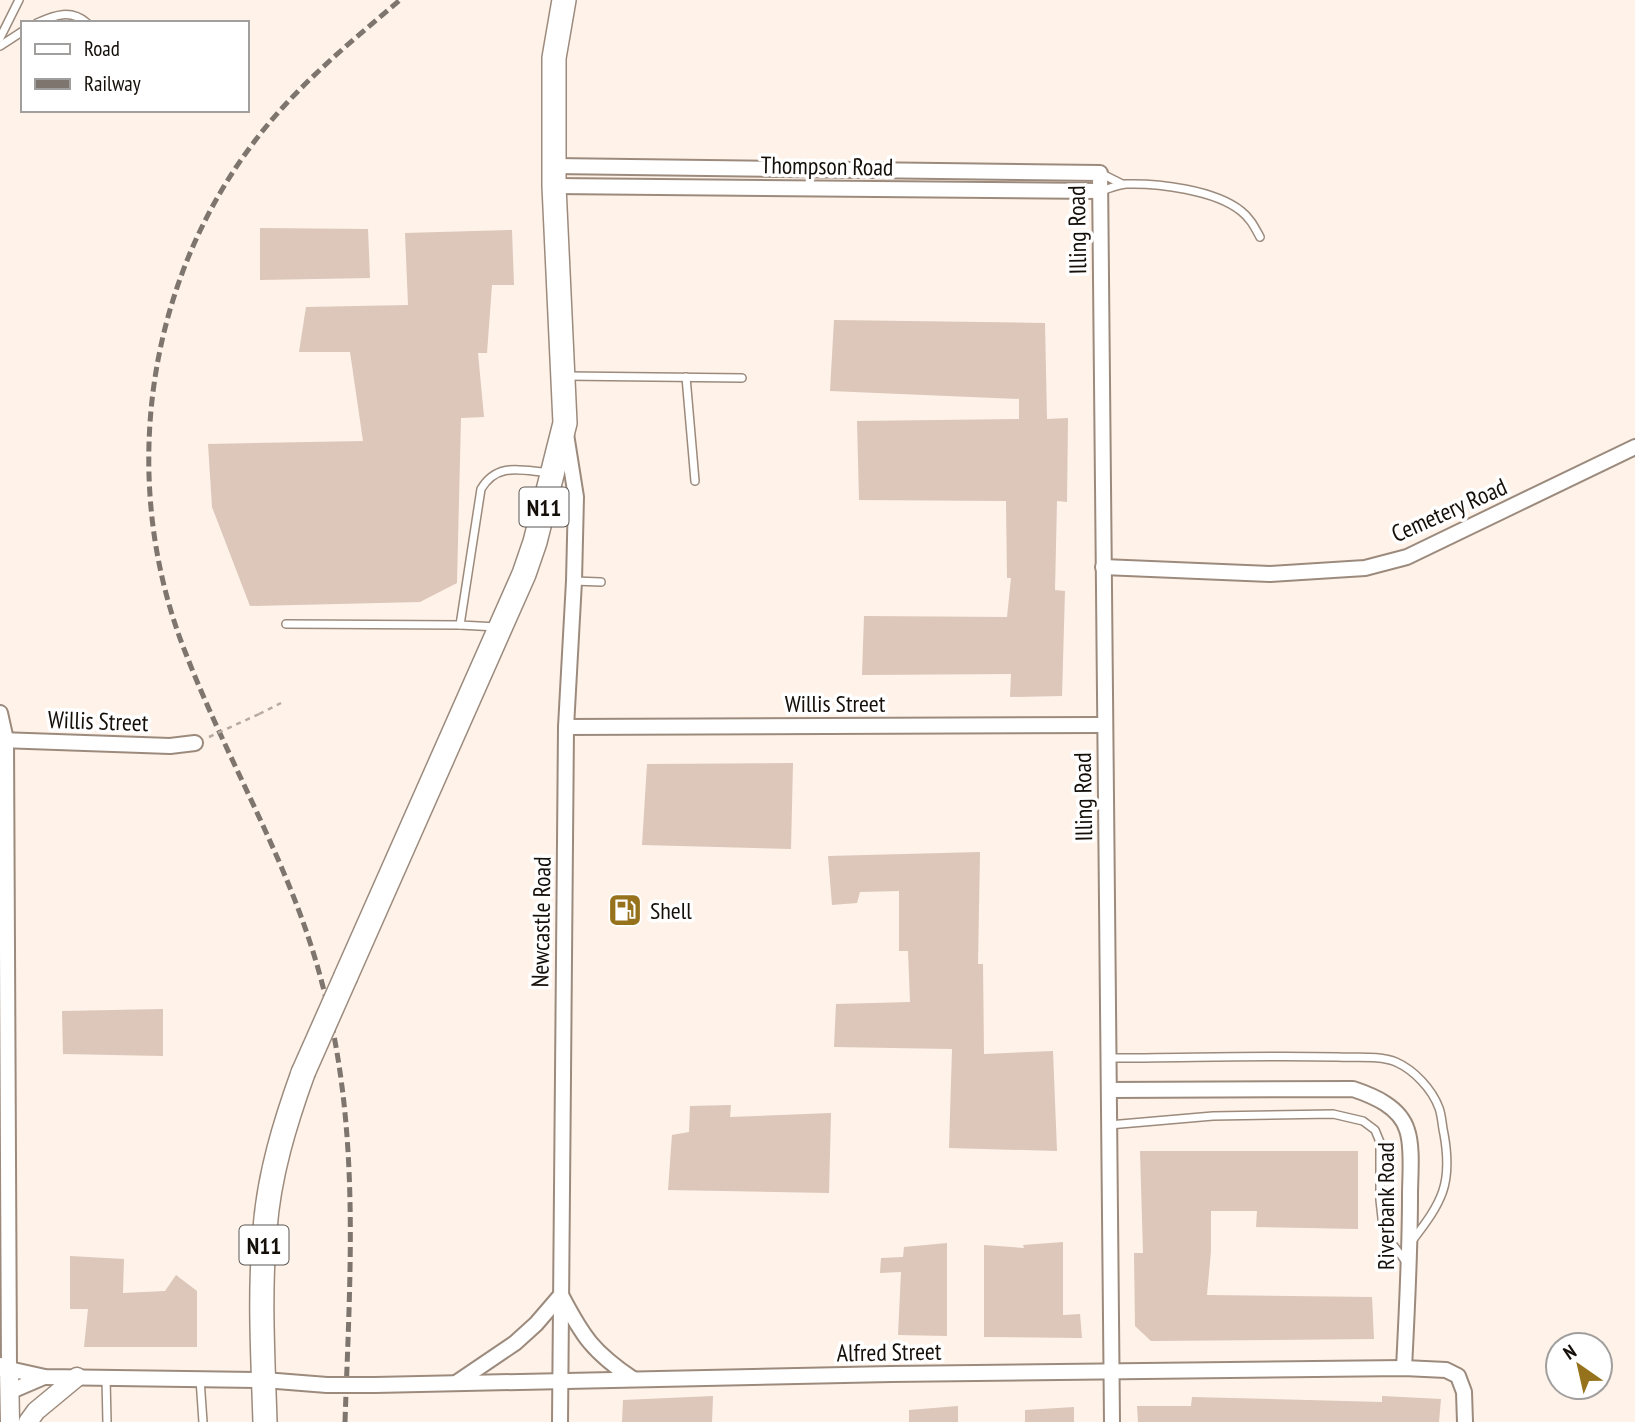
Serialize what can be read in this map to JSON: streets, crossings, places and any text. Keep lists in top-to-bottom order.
{
  "streets": {
    "highway": ["N11"],
    "street": [
      "Thompson Road",
      "Illing Road",
      "Cemetery Road",
      "Willis Street",
      "Newcastle Road",
      "Riverbank Road",
      "Alfred Street"
    ]
  },
  "crossings": [
    ["Thompson Road", "Illing Road"],
    ["Thompson Road", "N11"],
    ["Illing Road", "Cemetery Road"],
    ["Illing Road", "Willis Street"],
    ["Illing Road", "Riverbank Road"],
    ["Illing Road", "Alfred Street"],
    ["N11", "Newcastle Road"],
    ["N11", "Alfred Street"],
    ["Willis Street", "Newcastle Road"],
    ["Newcastle Road", "Alfred Street"],
    ["Riverbank Road", "Alfred Street"]
  ],
  "places": {
    "fuel station": ["Shell"]
  },
  "legend": ["Road", "Railway"],
  "north": "top left"
}
